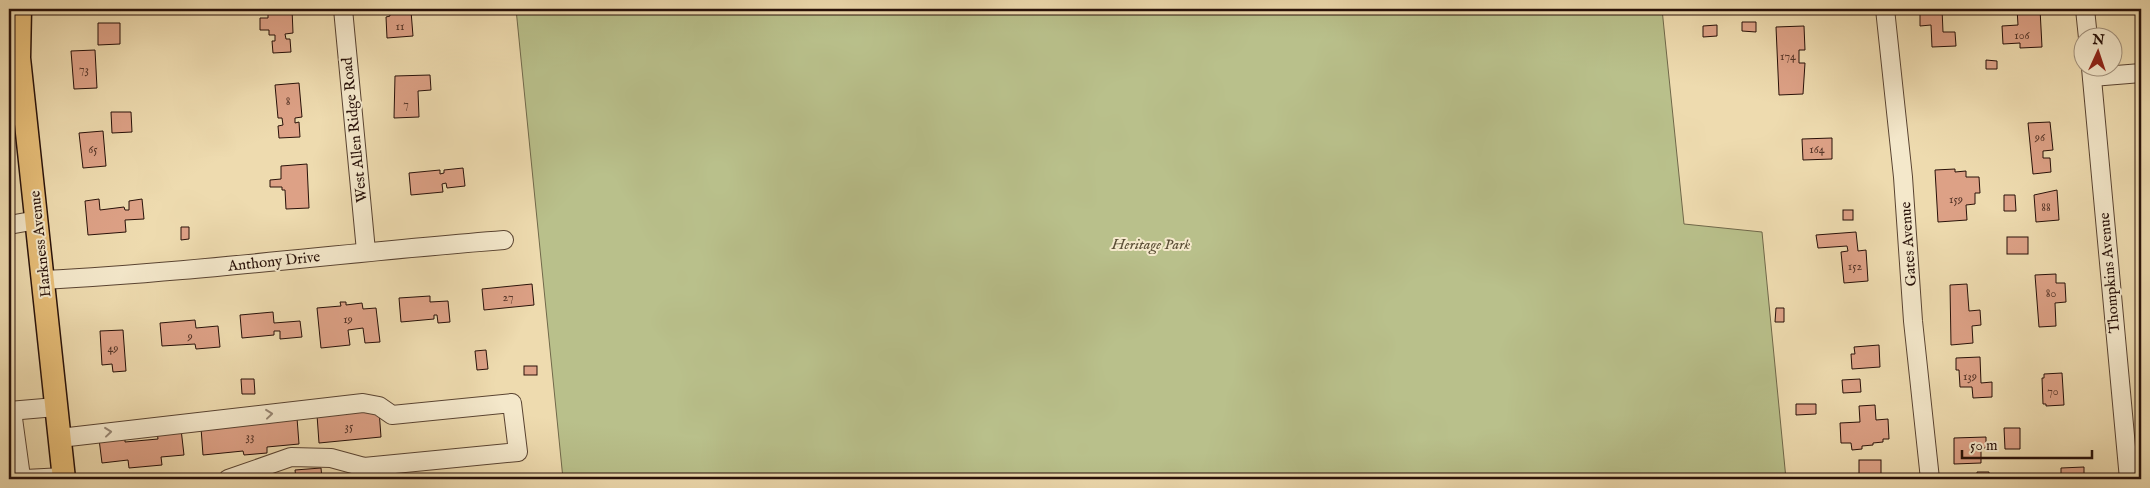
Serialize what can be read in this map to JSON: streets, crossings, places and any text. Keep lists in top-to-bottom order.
{
  "streets": {
    "main road": ["Harkness Avenue"],
    "street": [
      "West Allen Ridge Road",
      "Gates Avenue",
      "Anthony Drive",
      "Thompkins Avenue"
    ]
  },
  "crossings": [
    ["West Allen Ridge Road", "Anthony Drive"],
    ["Harkness Avenue", "Anthony Drive"]
  ],
  "parks": ["Heritage Park"],
  "house_numbers": [
    "11",
    "106",
    "174",
    "73",
    "8",
    "7",
    "96",
    "65",
    "164",
    "159",
    "88",
    "152",
    "80",
    "27",
    "19",
    "9",
    "49",
    "139",
    "70",
    "35",
    "33"
  ],
  "scale_bar": "50 m",
  "north": "top"
}
